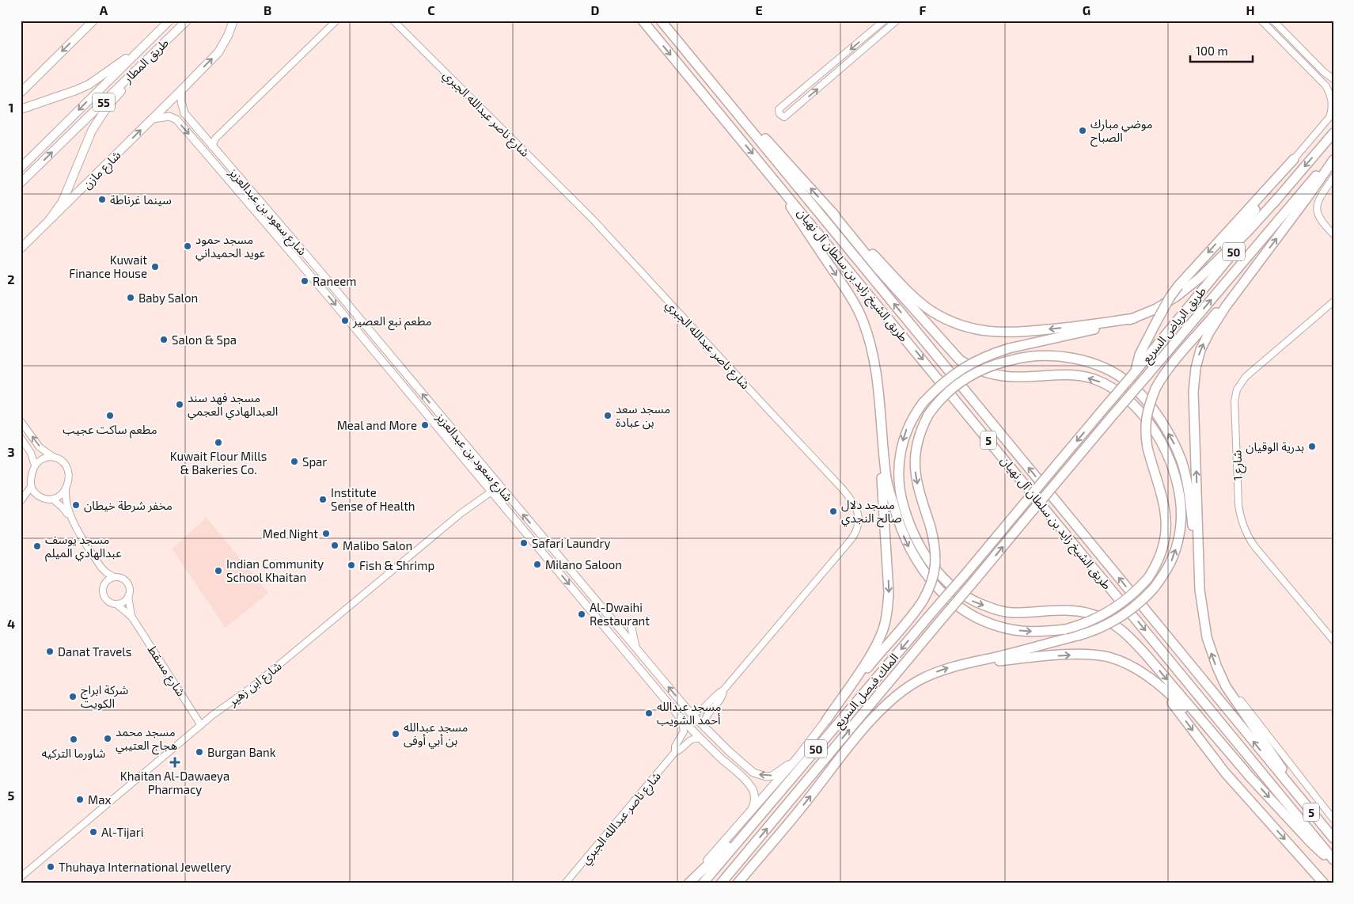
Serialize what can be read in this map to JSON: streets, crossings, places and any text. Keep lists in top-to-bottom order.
{
  "streets": {
    "highway": [
      "50",
      "طريق الشيخ زايد بن سلطان آل نهيان",
      "طريق الرياض السريع",
      "5",
      "الملك فيصل السريع"
    ],
    "main road": [
      "طريق المطار",
      "55",
      "شارع مازن",
      "شارع سعود بن عبدالعزيز"
    ],
    "street": [
      "شارع ناصر عبدالله الجبري",
      "شارع 1",
      "شارع مسقط",
      "شارع ابن زهير"
    ]
  },
  "crossings": [
    ["شارع ناصر عبدالله الجبري", "شارع سعود بن عبدالعزيز"],
    ["شارع سعود بن عبدالعزيز", "شارع ابن زهير"],
    ["شارع سعود بن عبدالعزيز", "الملك فيصل السريع"],
    ["طريق الرياض السريع", "الملك فيصل السريع"],
    ["شارع مسقط", "شارع ابن زهير"]
  ],
  "places": {
    "other": [
      "موضي مبارك الصباح",
      "سينما غرناطة",
      "مسجد حمود عويد الحميداني",
      "Kuwait Finance House",
      "Raneem",
      "Baby Salon",
      "مطعم نبع العصير",
      "Salon & Spa",
      "مسجد فهد سند العبدالهادي العجمي",
      "مطعم ساكت عجيب",
      "مسجد سعد بن عبادة",
      "Meal and More",
      "Kuwait Flour Mills & Bakeries Co.",
      "بدرية الوقيان",
      "Spar",
      "Institute Sense of Health",
      "مخفر شرطة خيطان",
      "مسجد دلال صالح النجدي",
      "Med Night",
      "Safari Laundry",
      "Malibo Salon",
      "مسجد يوسف عبدالهادي الميلم",
      "Milano Saloon",
      "Fish & Shrimp",
      "Indian Community School Khaitan",
      "Al-Dwaihi Restaurant",
      "Danat Travels",
      "شركة ابراج الكويت",
      "مسجد عبدالله أحمد الشويب",
      "مسجد عبدالله بن أبي أوفى",
      "مسجد محمد هجاج العتيبي",
      "شاورما التركيه",
      "Burgan Bank",
      "Max",
      "Al-Tijari",
      "Thuhaya International Jewellery"
    ],
    "health": ["Khaitan Al-Dawaeya Pharmacy"]
  },
  "scale_bar": "100 m",
  "grid": {
    "columns": [
      "A",
      "B",
      "C",
      "D",
      "E",
      "F",
      "G",
      "H"
    ],
    "rows": [
      "1",
      "2",
      "3",
      "4",
      "5"
    ]
  }
}
